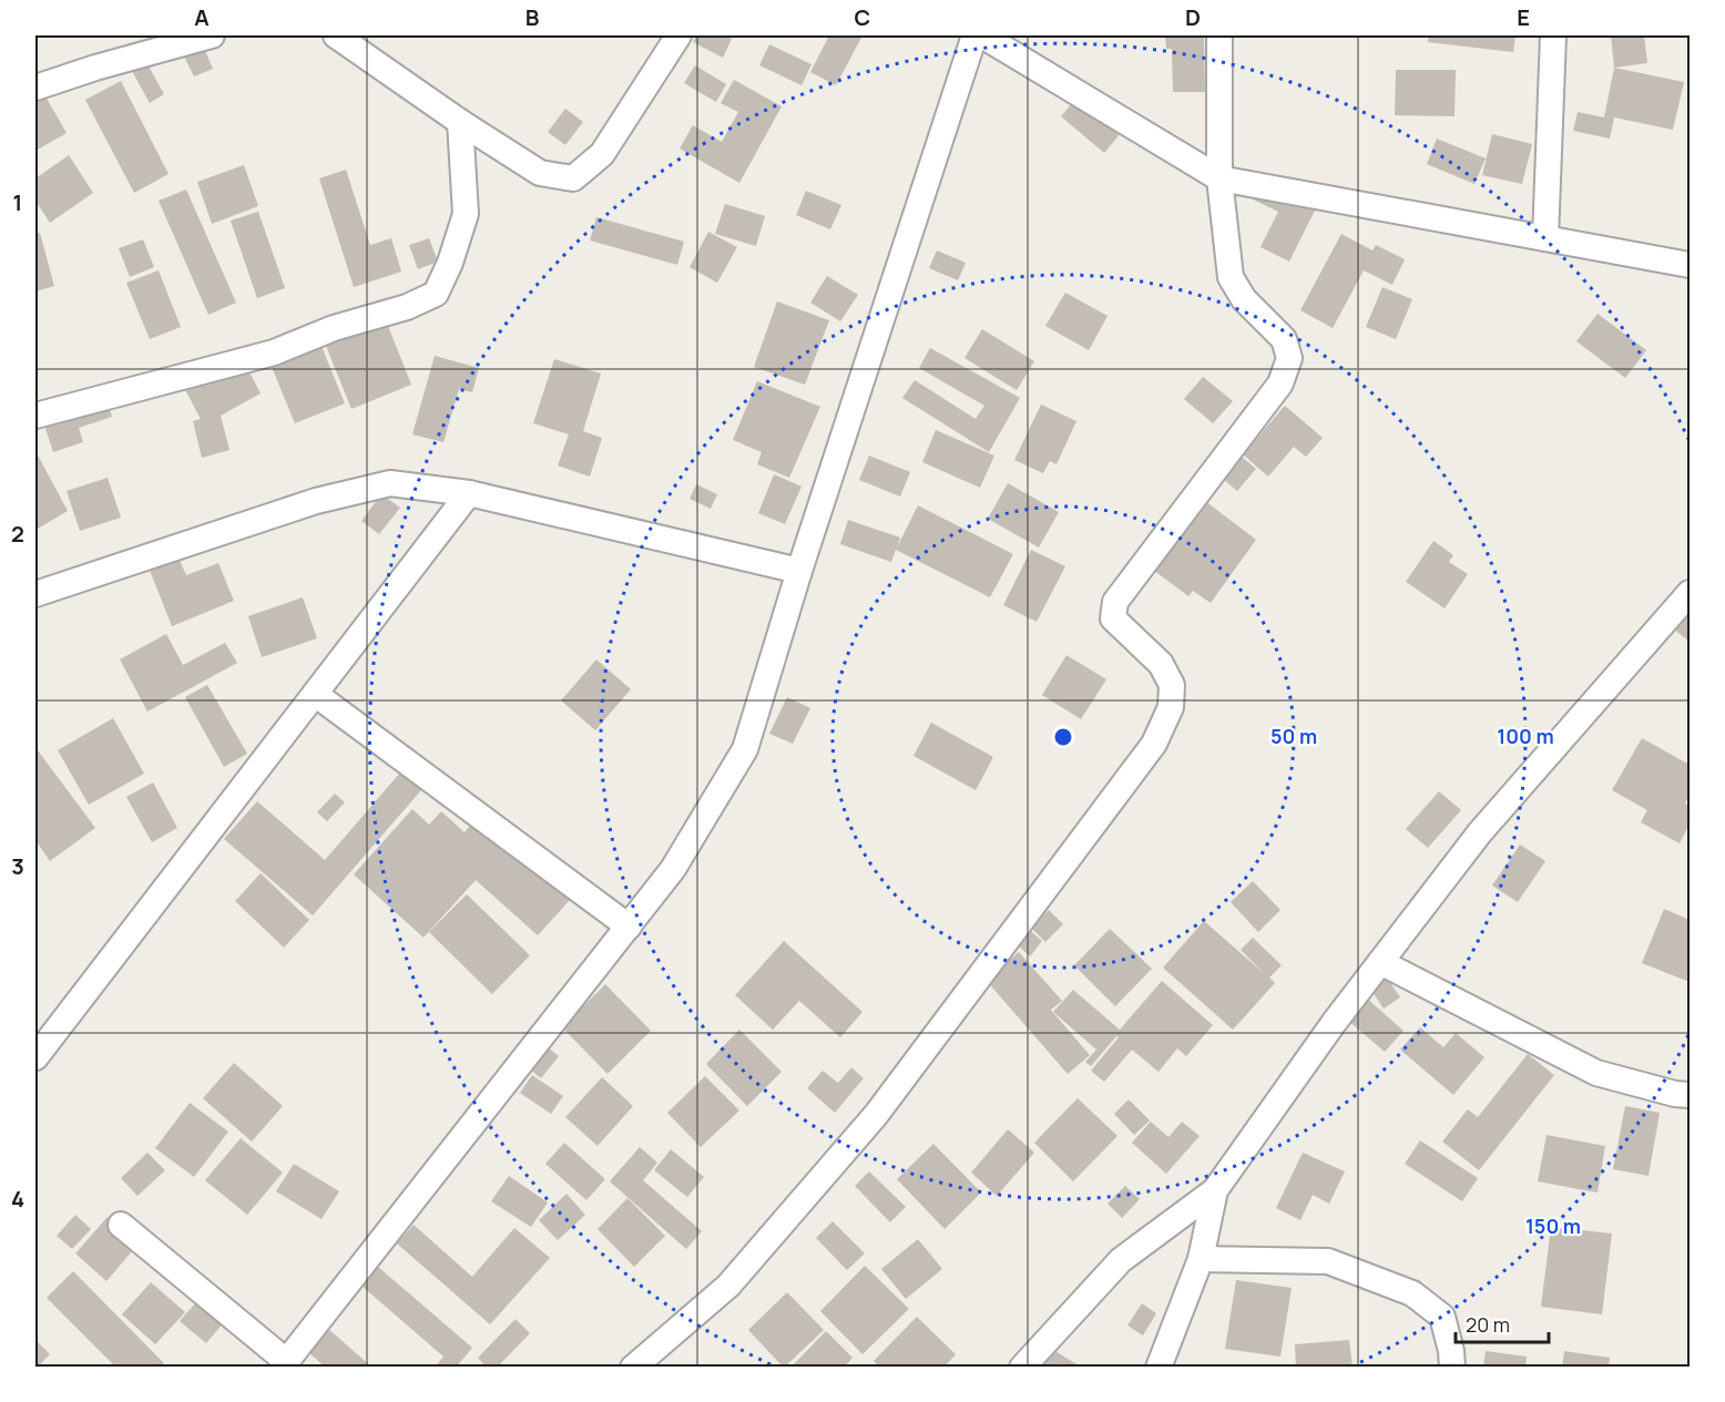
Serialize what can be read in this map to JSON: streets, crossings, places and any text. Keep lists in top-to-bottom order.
{
  "scale_bar": "20 m",
  "grid": {
    "columns": [
      "A",
      "B",
      "C",
      "D",
      "E"
    ],
    "rows": [
      "1",
      "2",
      "3",
      "4"
    ]
  },
  "rings": ["50 m", "100 m", "150 m"]
}
